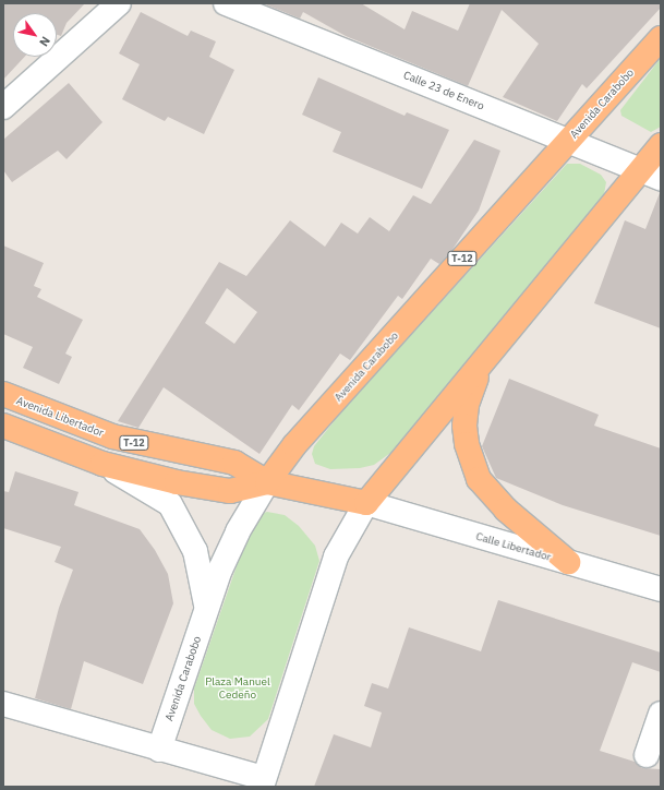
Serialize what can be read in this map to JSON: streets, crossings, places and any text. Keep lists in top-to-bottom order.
{
  "streets": {
    "highway": ["Avenida Carabobo", "T-12", "Avenida Libertador"],
    "street": ["Calle 23 de Enero", "Calle Libertador"]
  },
  "crossings": [
    ["Calle 23 de Enero", "Avenida Carabobo"],
    ["Avenida Carabobo", "Avenida Libertador"],
    ["Avenida Libertador", "Calle Libertador"]
  ],
  "parks": ["Plaza Manuel Cedeño"],
  "north": "bottom right"
}
